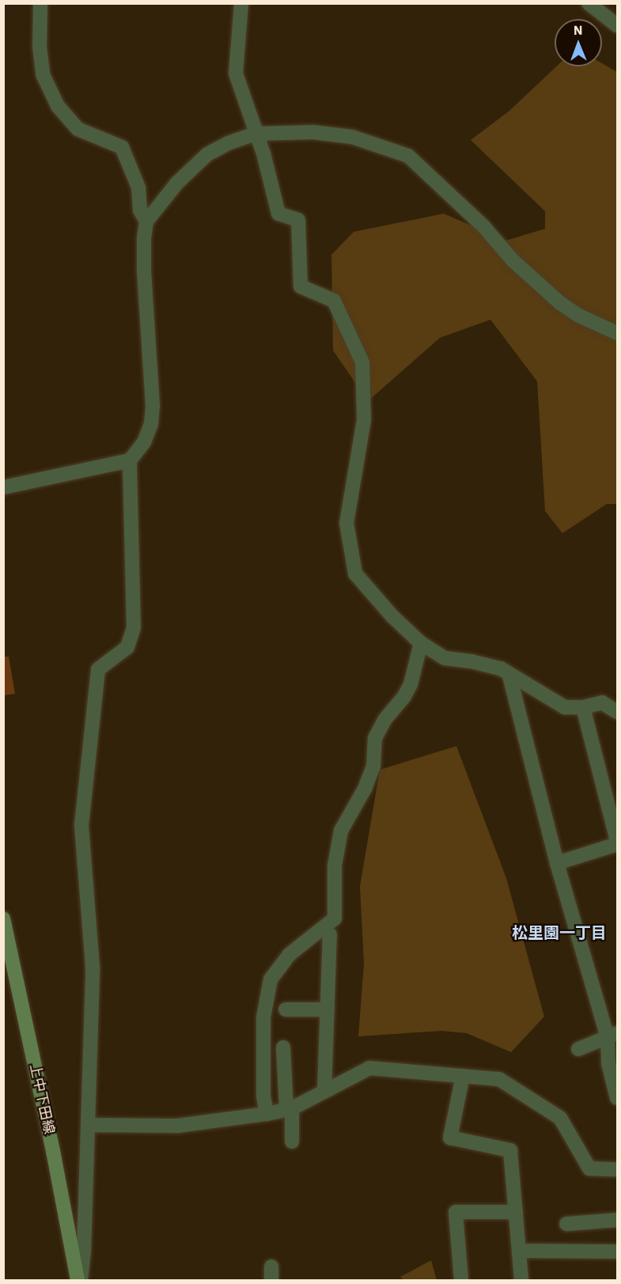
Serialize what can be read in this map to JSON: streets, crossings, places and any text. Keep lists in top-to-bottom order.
{
  "streets": {
    "main road": ["上中下田線"]
  },
  "districts": ["松里園一丁目"],
  "north": "top"
}
